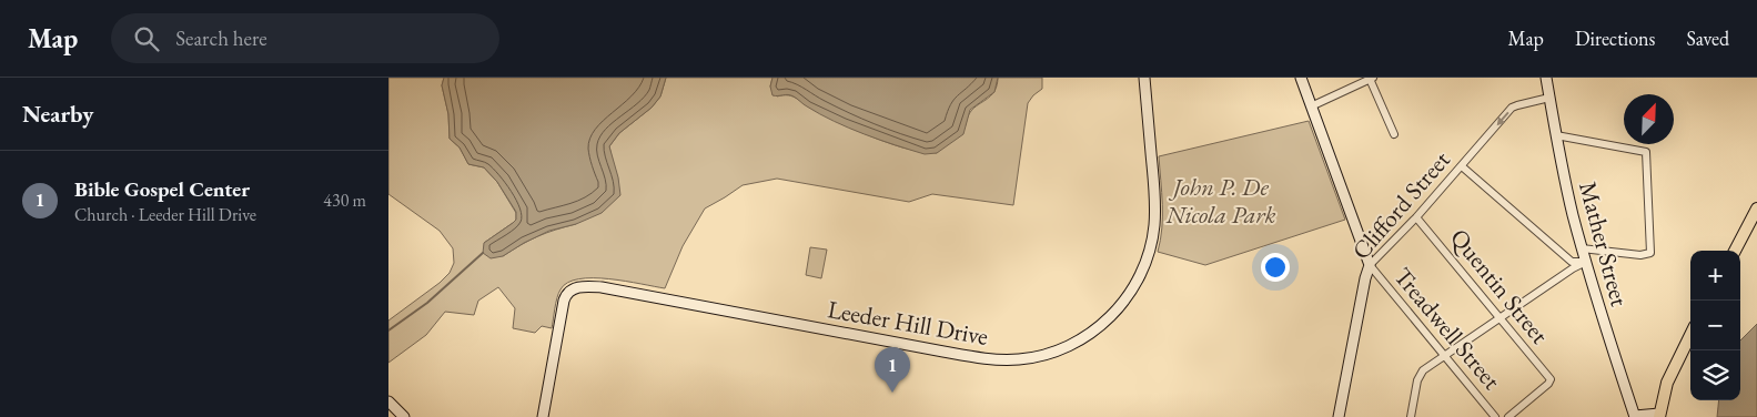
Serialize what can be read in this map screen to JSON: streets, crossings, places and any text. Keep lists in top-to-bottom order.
{
  "streets": {
    "street": [
      "Clifford Street",
      "Mather Street",
      "Quentin Street",
      "Leeder Hill Drive",
      "Treadwell Street"
    ]
  },
  "crossings": [
    ["Clifford Street", "Mather Street"],
    ["Clifford Street", "Quentin Street"],
    ["Clifford Street", "Treadwell Street"]
  ],
  "parks": ["John P. De Nicola Park"],
  "north": "top right",
  "page": {
    "header": "Map",
    "search": "Search here",
    "nav": ["Map", "Directions", "Saved"],
    "heading": "Nearby",
    "list": [
      {
        "mark": "1",
        "name": "Bible Gospel Center",
        "note": "Church · Leeder Hill Drive",
        "value": "430 m"
      }
    ],
    "map_buttons": ["+", "−"],
    "pins": "1"
  }
}
